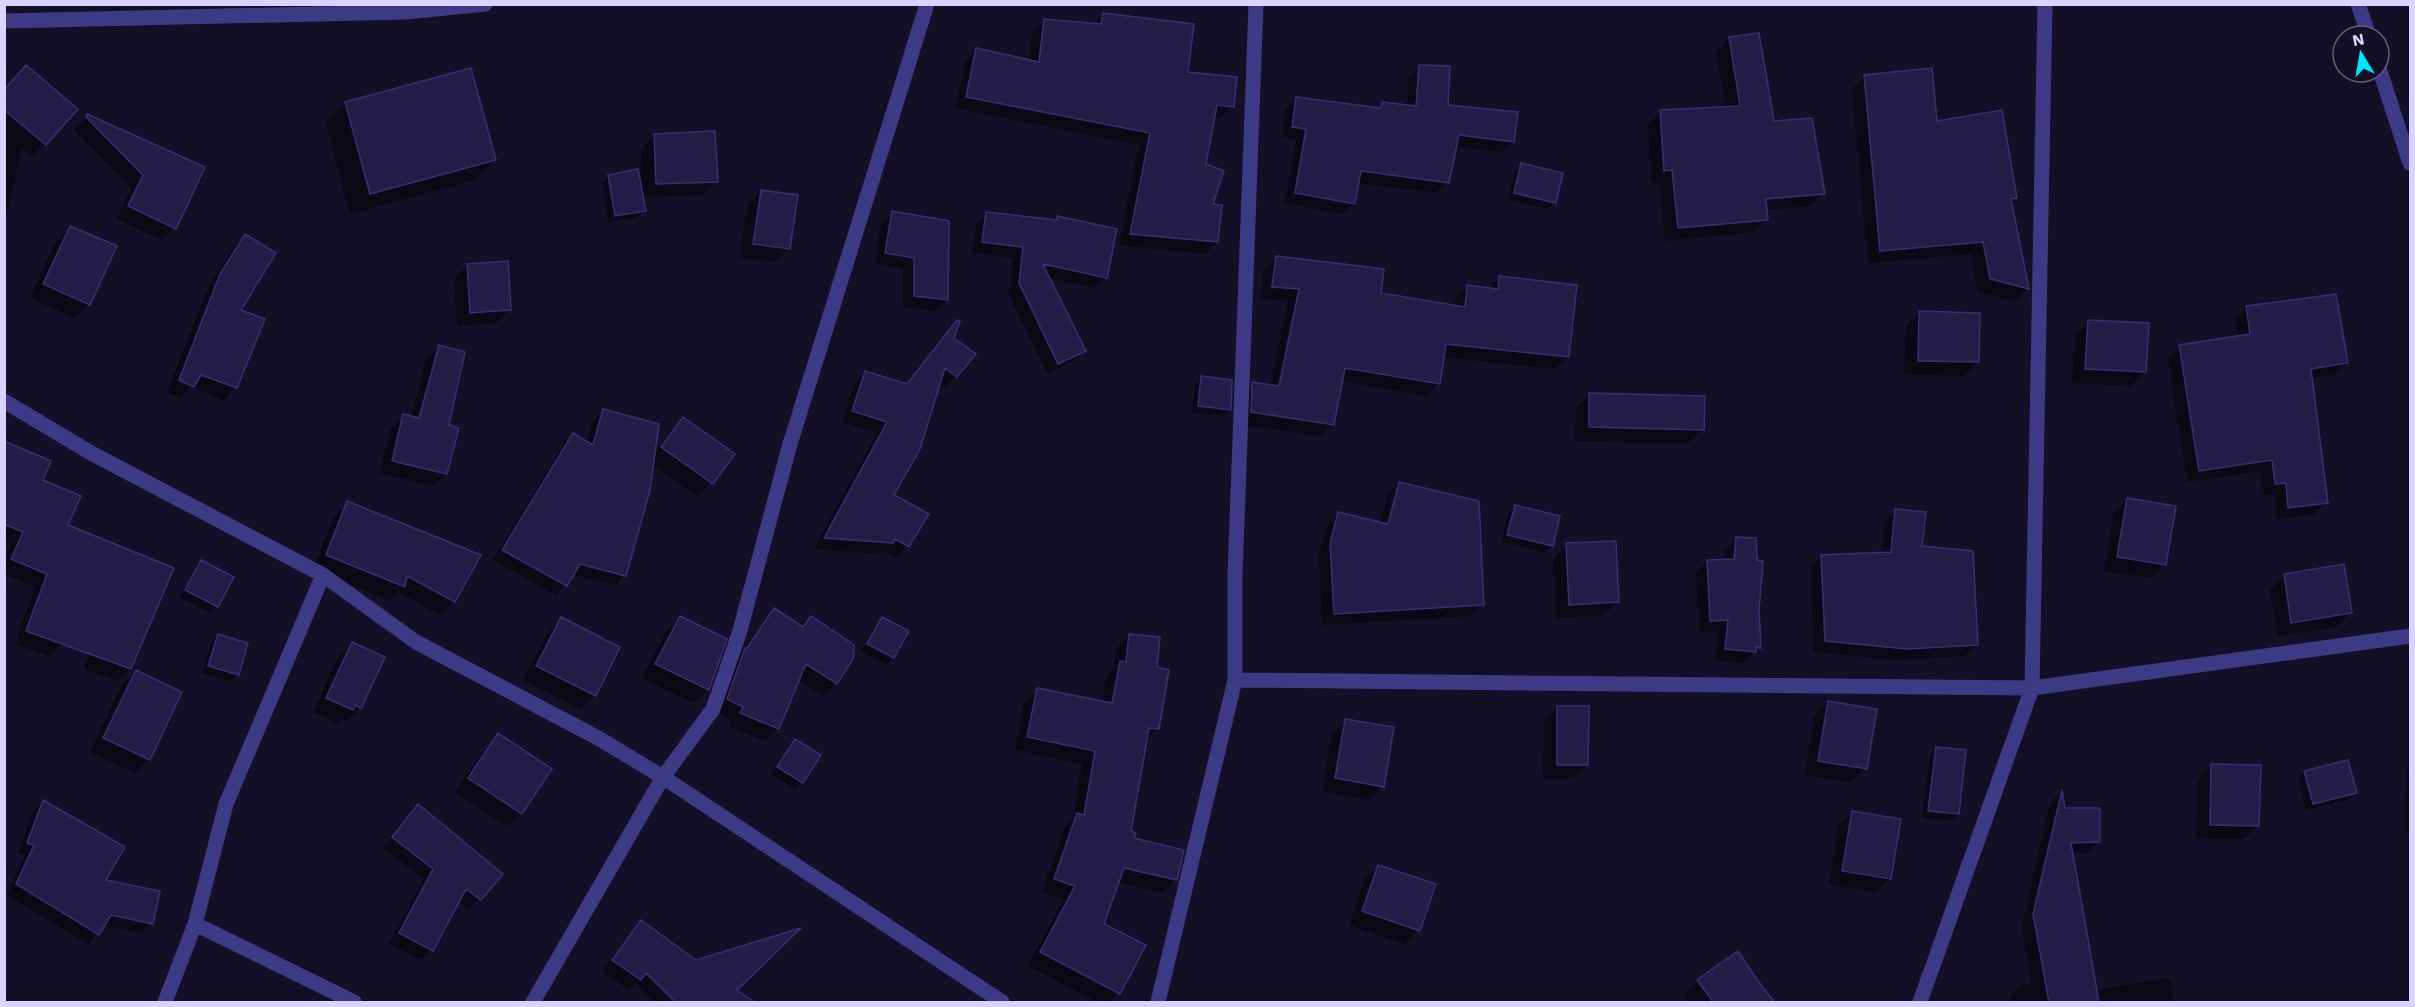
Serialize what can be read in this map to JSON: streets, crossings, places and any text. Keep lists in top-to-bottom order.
{
  "north": "top"
}
